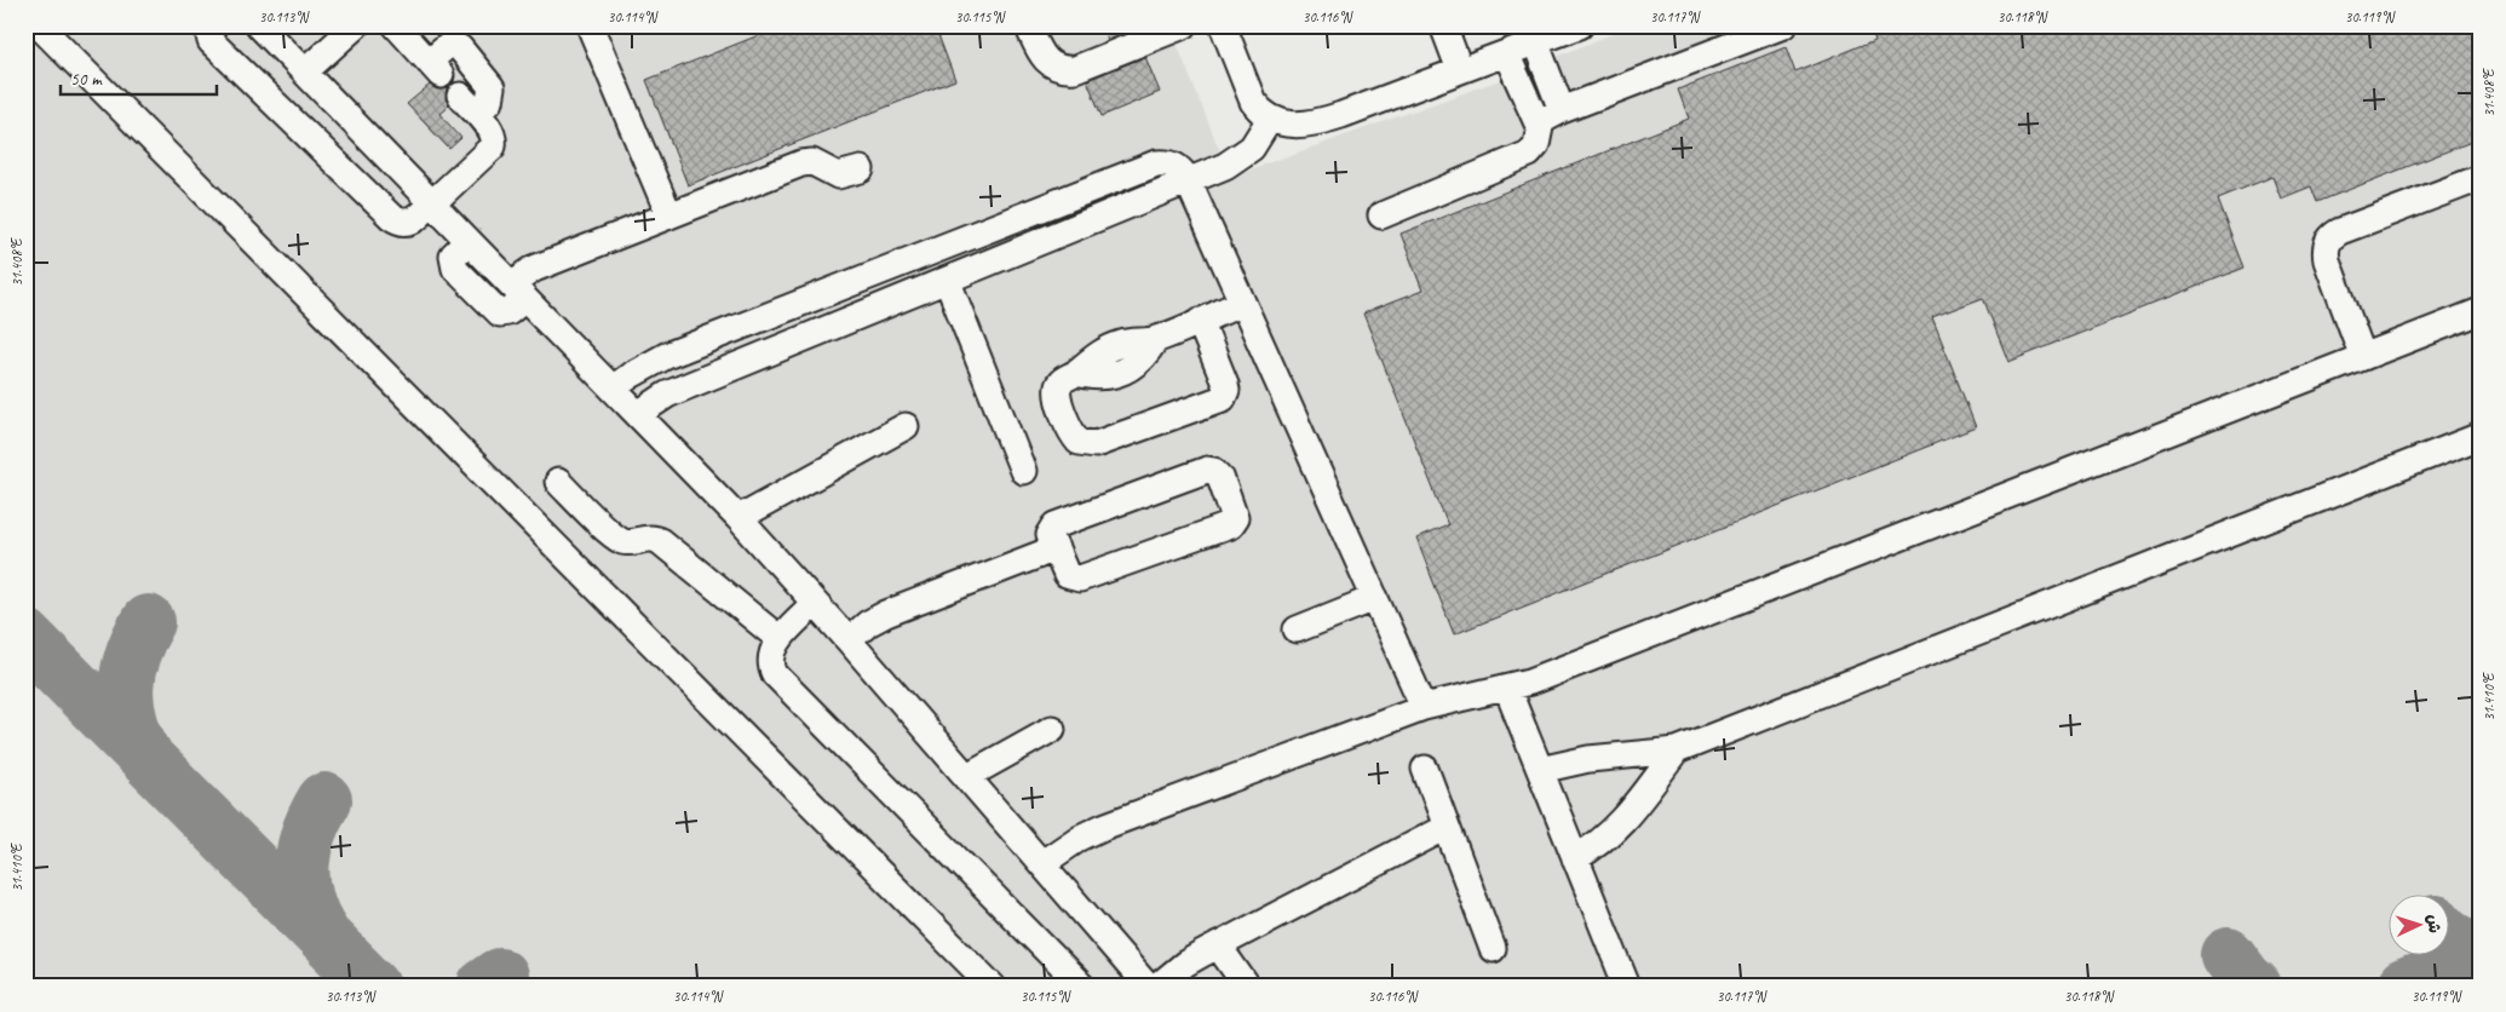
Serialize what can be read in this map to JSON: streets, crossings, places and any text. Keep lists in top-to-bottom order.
{
  "scale_bar": "50 m",
  "north": "right",
  "coordinates": [
    "30.113°N",
    "30.114°N",
    "30.115°N",
    "30.116°N",
    "30.117°N",
    "30.118°N",
    "30.119°N",
    "31.408°E",
    "31.410°E"
  ]
}
